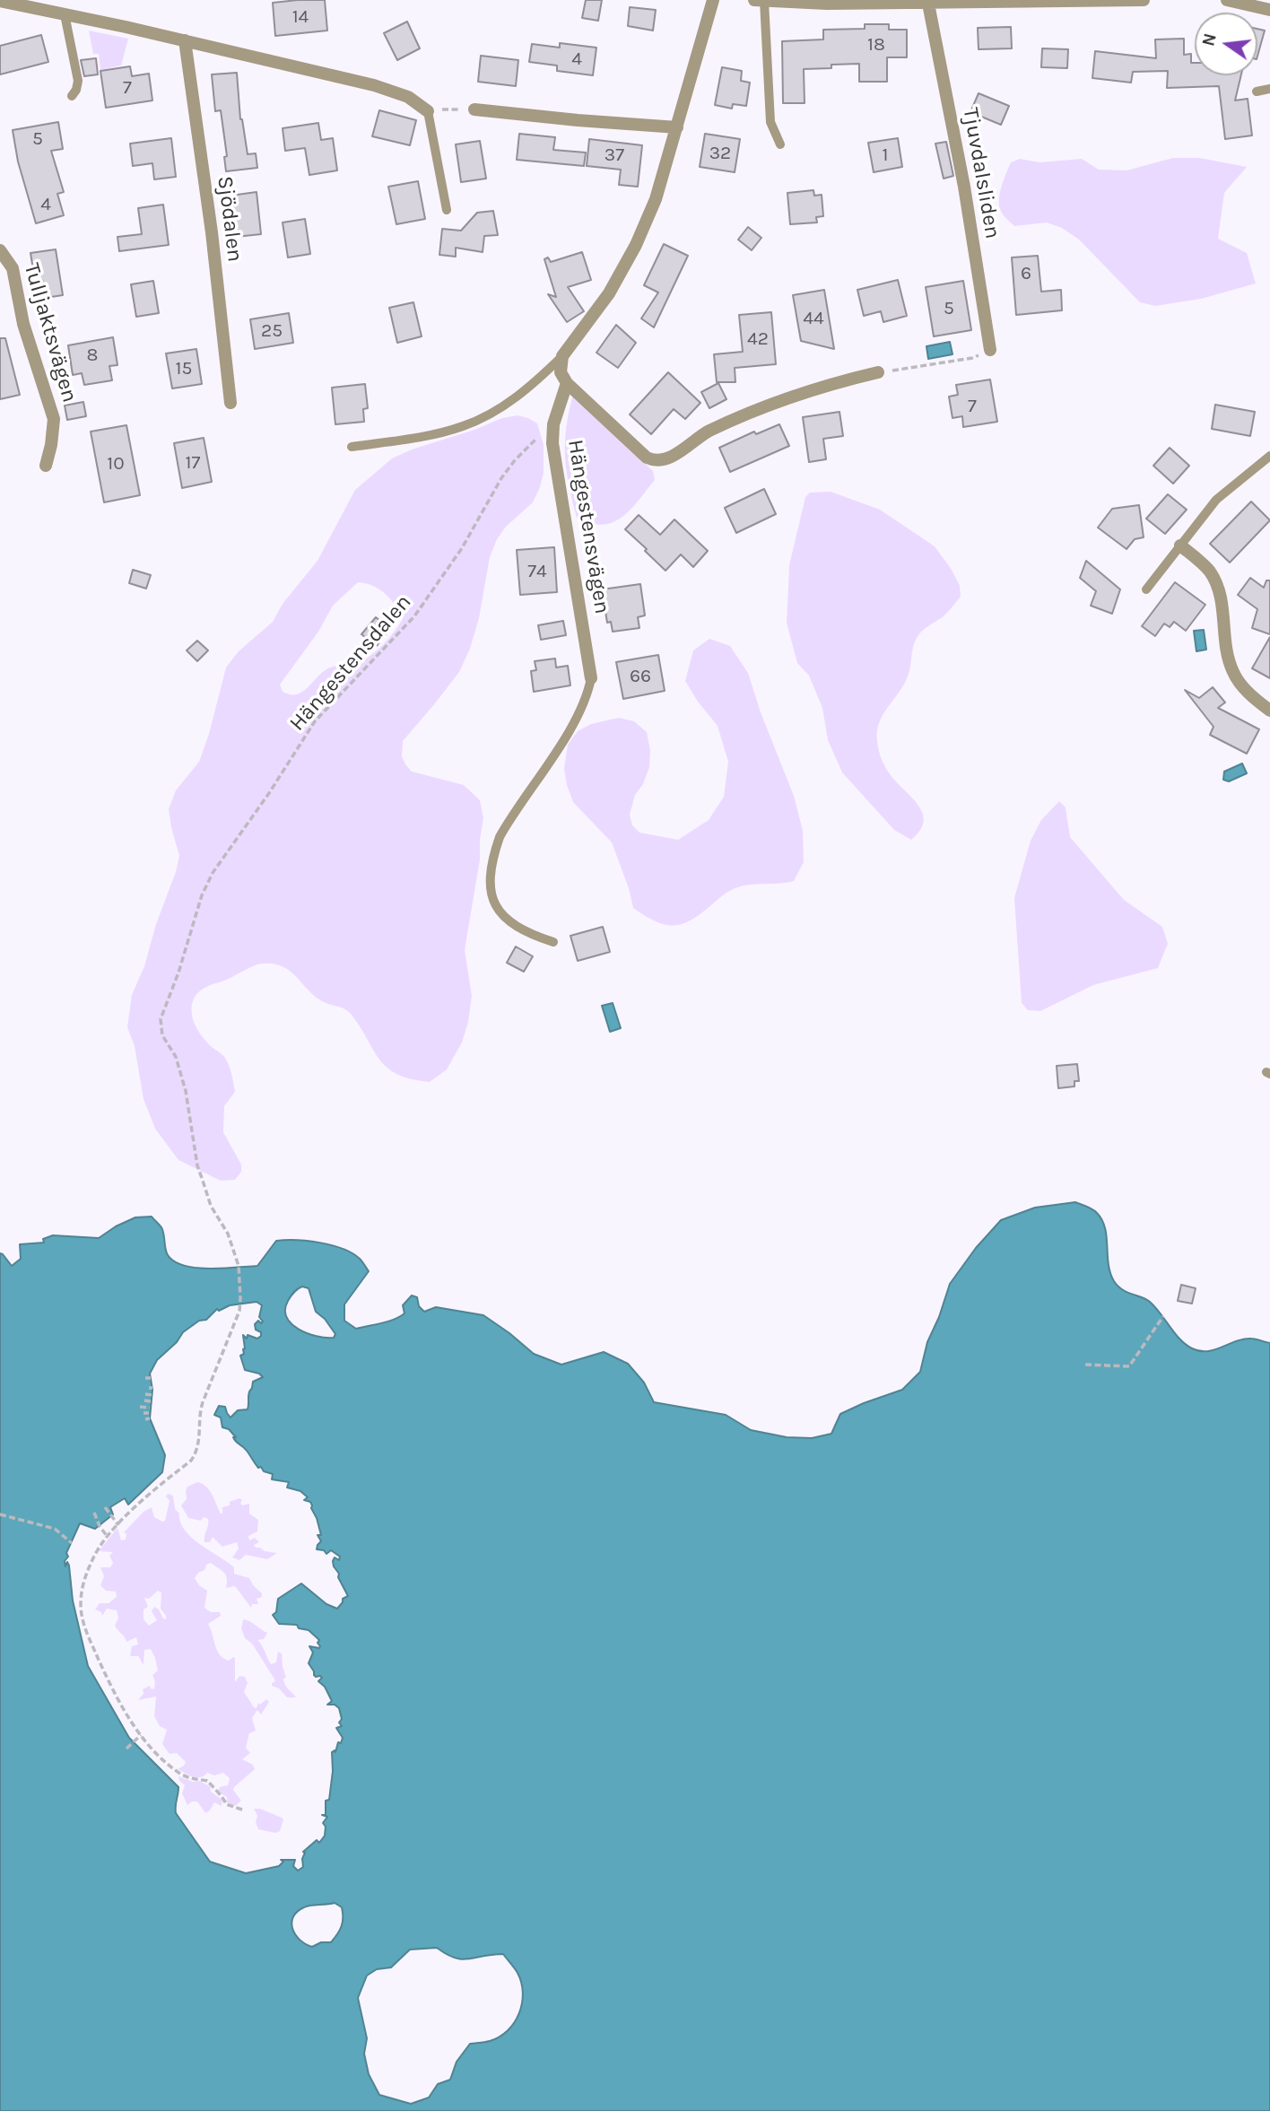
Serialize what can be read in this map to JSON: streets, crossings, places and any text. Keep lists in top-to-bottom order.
{
  "streets": {
    "street": [
      "Tjuvdalsliden",
      "Sjödalen",
      "Tulljaktsvägen",
      "Hängestensvägen"
    ],
    "path": ["Hängestensdalen"]
  },
  "crossings": [
    ["Hängestensvägen", "Hängestensdalen"]
  ],
  "house_numbers": [
    "14",
    "18",
    "4",
    "7",
    "5",
    "32",
    "37",
    "1",
    "4",
    "6",
    "5",
    "44",
    "25",
    "42",
    "8",
    "15",
    "7",
    "17",
    "10",
    "74",
    "66"
  ],
  "north": "left"
}
